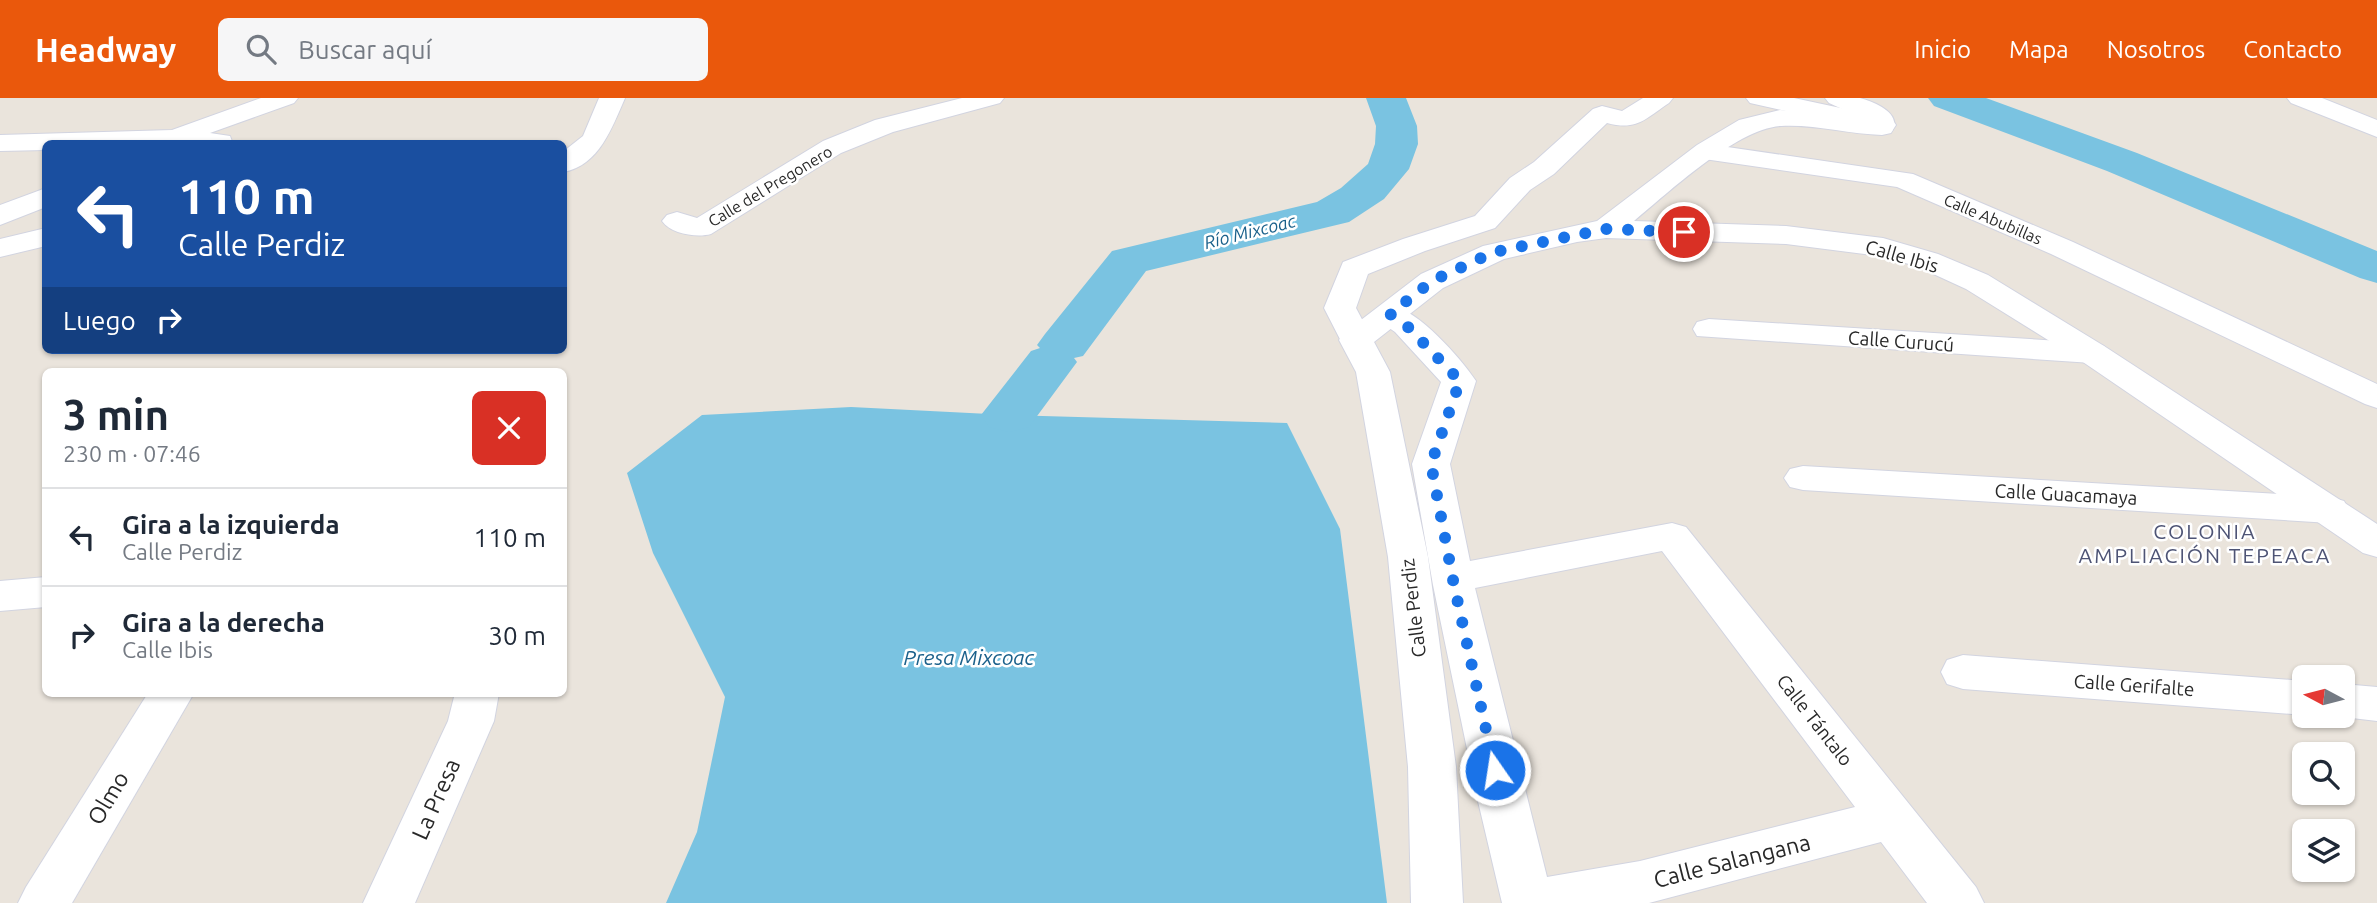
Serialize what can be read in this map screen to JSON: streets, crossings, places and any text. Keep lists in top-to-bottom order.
{
  "streets": {
    "street": [
      "Calle del Pregonero",
      "Calle Abubillas",
      "Calle Ibis",
      "Calle Curucú",
      "Calle Guacamaya",
      "Calle Perdiz",
      "Calle Gerifalte",
      "Calle Tántalo",
      "Olmo",
      "La Presa",
      "Calle Salangana"
    ]
  },
  "crossings": [
    ["Calle Ibis", "Calle Curucú"],
    ["Calle Ibis", "Calle Guacamaya"],
    ["Calle Ibis", "Calle Perdiz"],
    ["Calle Tántalo", "Calle Salangana"]
  ],
  "districts": ["COLONIA AMPLIACIÓN TEPEACA"],
  "water": ["Río Mixcoac", "Presa Mixcoac"],
  "north": "left",
  "page": {
    "header": "Headway",
    "search": "Buscar aquí",
    "nav": [
      "Inicio",
      "Mapa",
      "Nosotros",
      "Contacto"
    ],
    "turn": ["110 m", "Calle Perdiz"],
    "then": "Luego",
    "heading": ["3 min", "230 m · 07:46"],
    "list": [
      {
        "name": "Gira a la izquierda",
        "note": "Calle Perdiz",
        "value": "110 m"
      },
      {
        "name": "Gira a la derecha",
        "note": "Calle Ibis",
        "value": "30 m"
      }
    ]
  }
}
